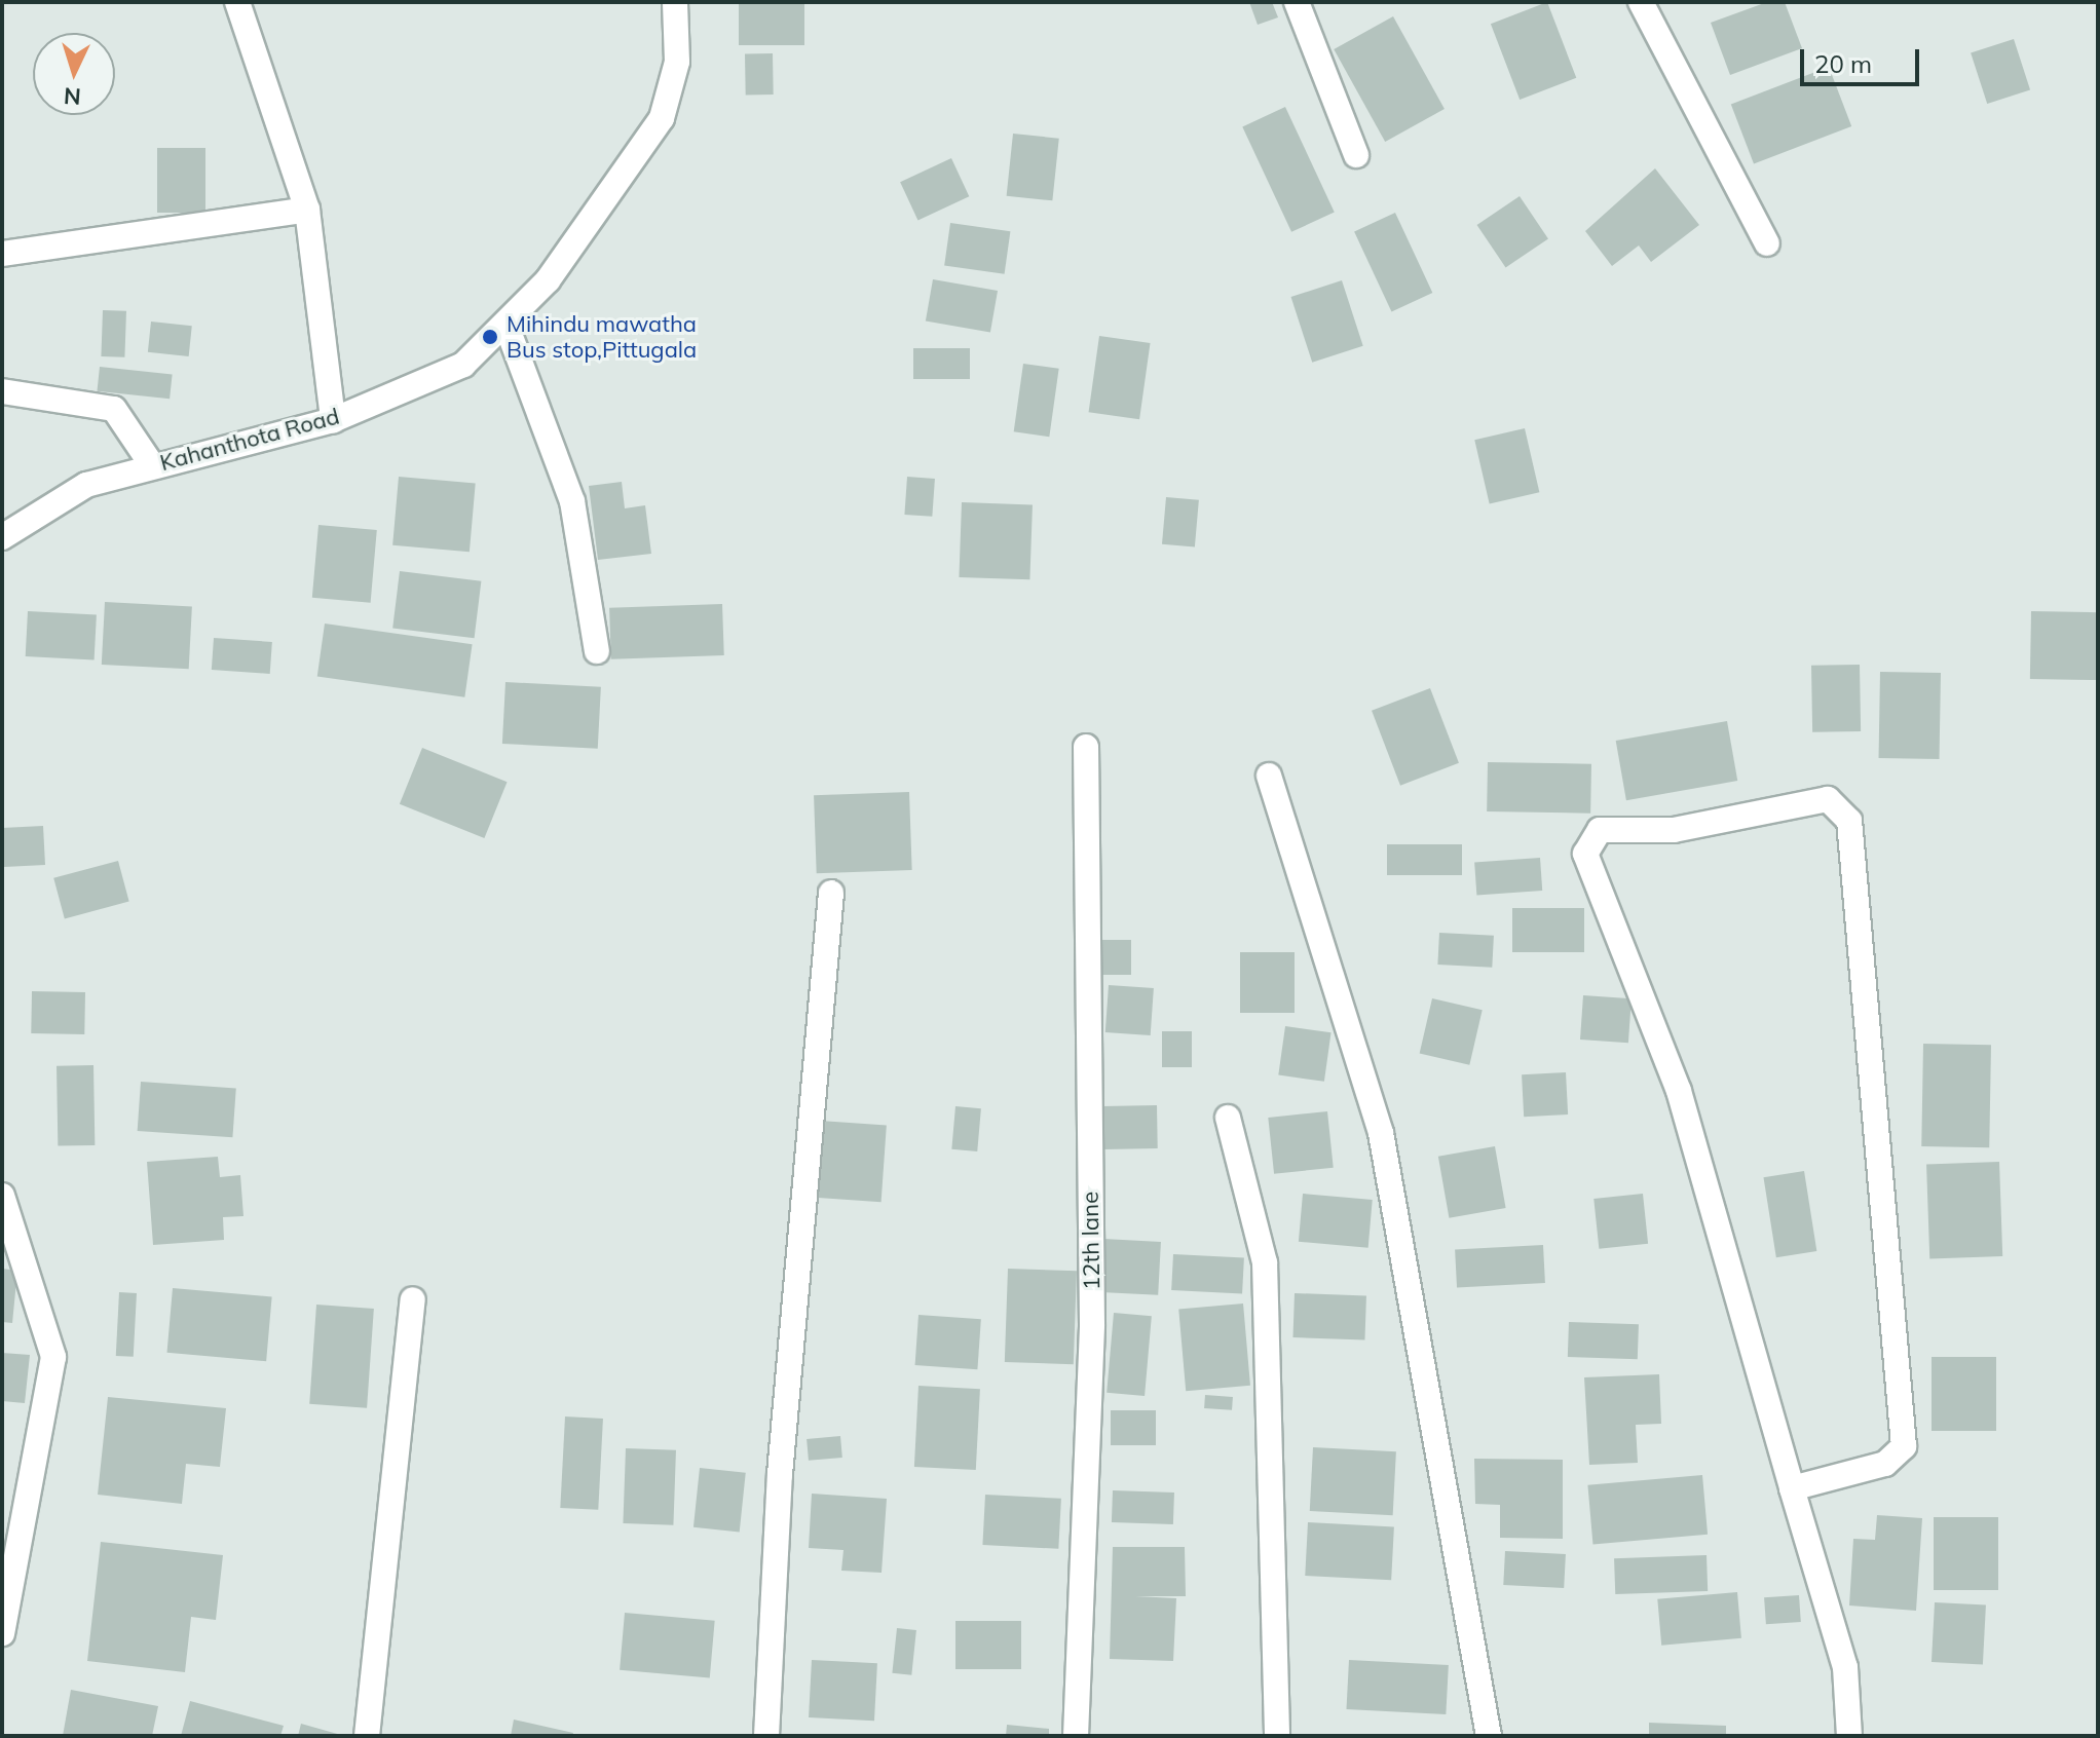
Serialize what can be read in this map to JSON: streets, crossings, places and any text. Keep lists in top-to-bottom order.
{
  "streets": {
    "street": ["Kahanthota Road", "12th lane"]
  },
  "places": ["Mihindu mawatha Bus stop,Pittugala"],
  "scale_bar": "20 m",
  "north": "bottom"
}
